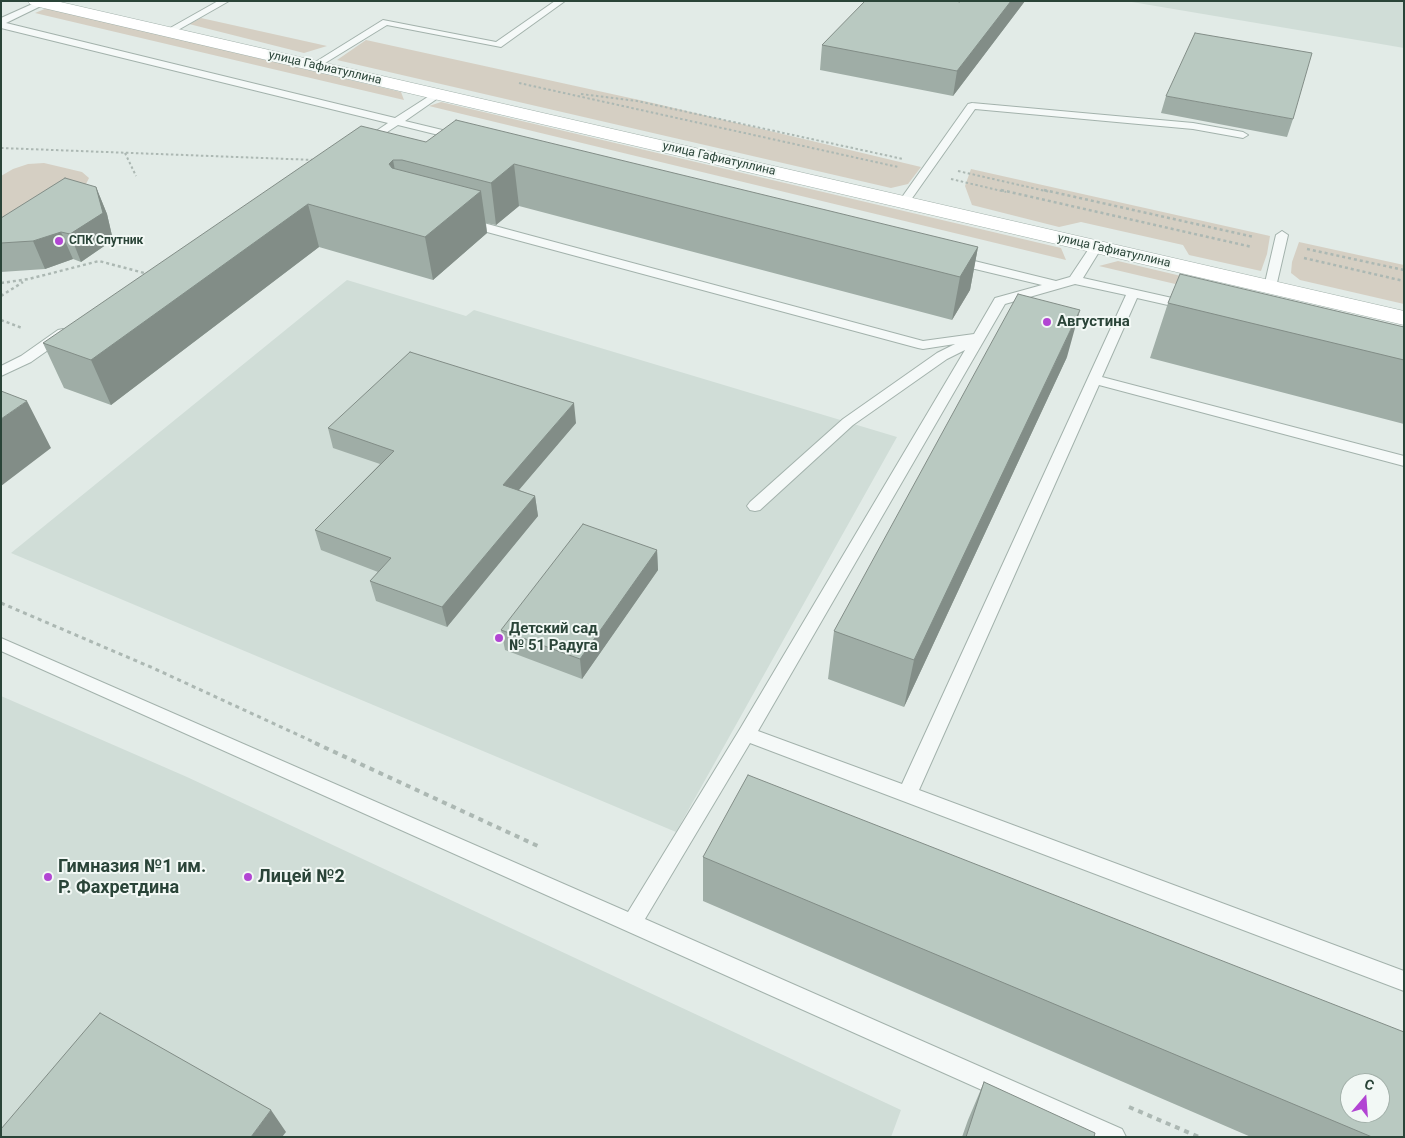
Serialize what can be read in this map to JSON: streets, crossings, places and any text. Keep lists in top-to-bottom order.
{
  "streets": {
    "street": ["улица Гафиатуллина"]
  },
  "places": [
    "СПК Спутник",
    "Августина",
    "Детский сад № 51 Радуга",
    "Гимназия №1 им. Р. Фахретдина",
    "Лицей №2"
  ],
  "north": "top"
}
